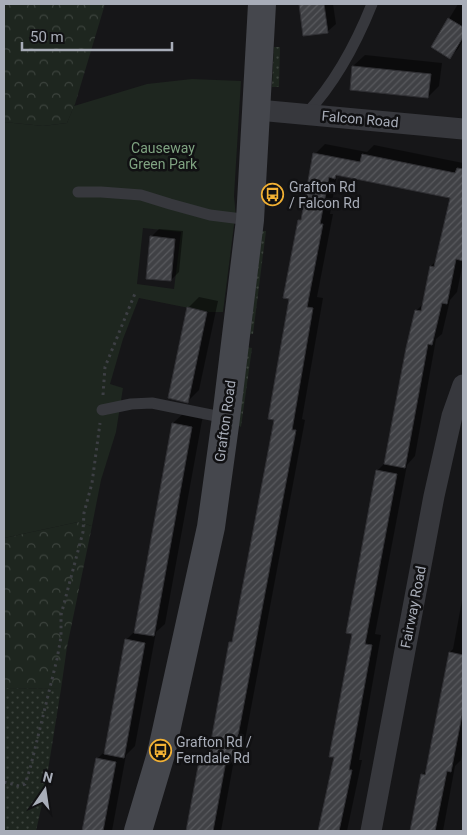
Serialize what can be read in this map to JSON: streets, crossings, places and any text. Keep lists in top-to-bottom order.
{
  "streets": {
    "street": ["Falcon Road", "Grafton Road", "Fairway Road"]
  },
  "crossings": [
    ["Falcon Road", "Grafton Road"]
  ],
  "parks": ["Causeway Green Park"],
  "places": {
    "bus stop": ["Grafton Rd / Falcon Rd", "Grafton Rd / Ferndale Rd"]
  },
  "scale_bar": "50 m",
  "north": "top"
}
